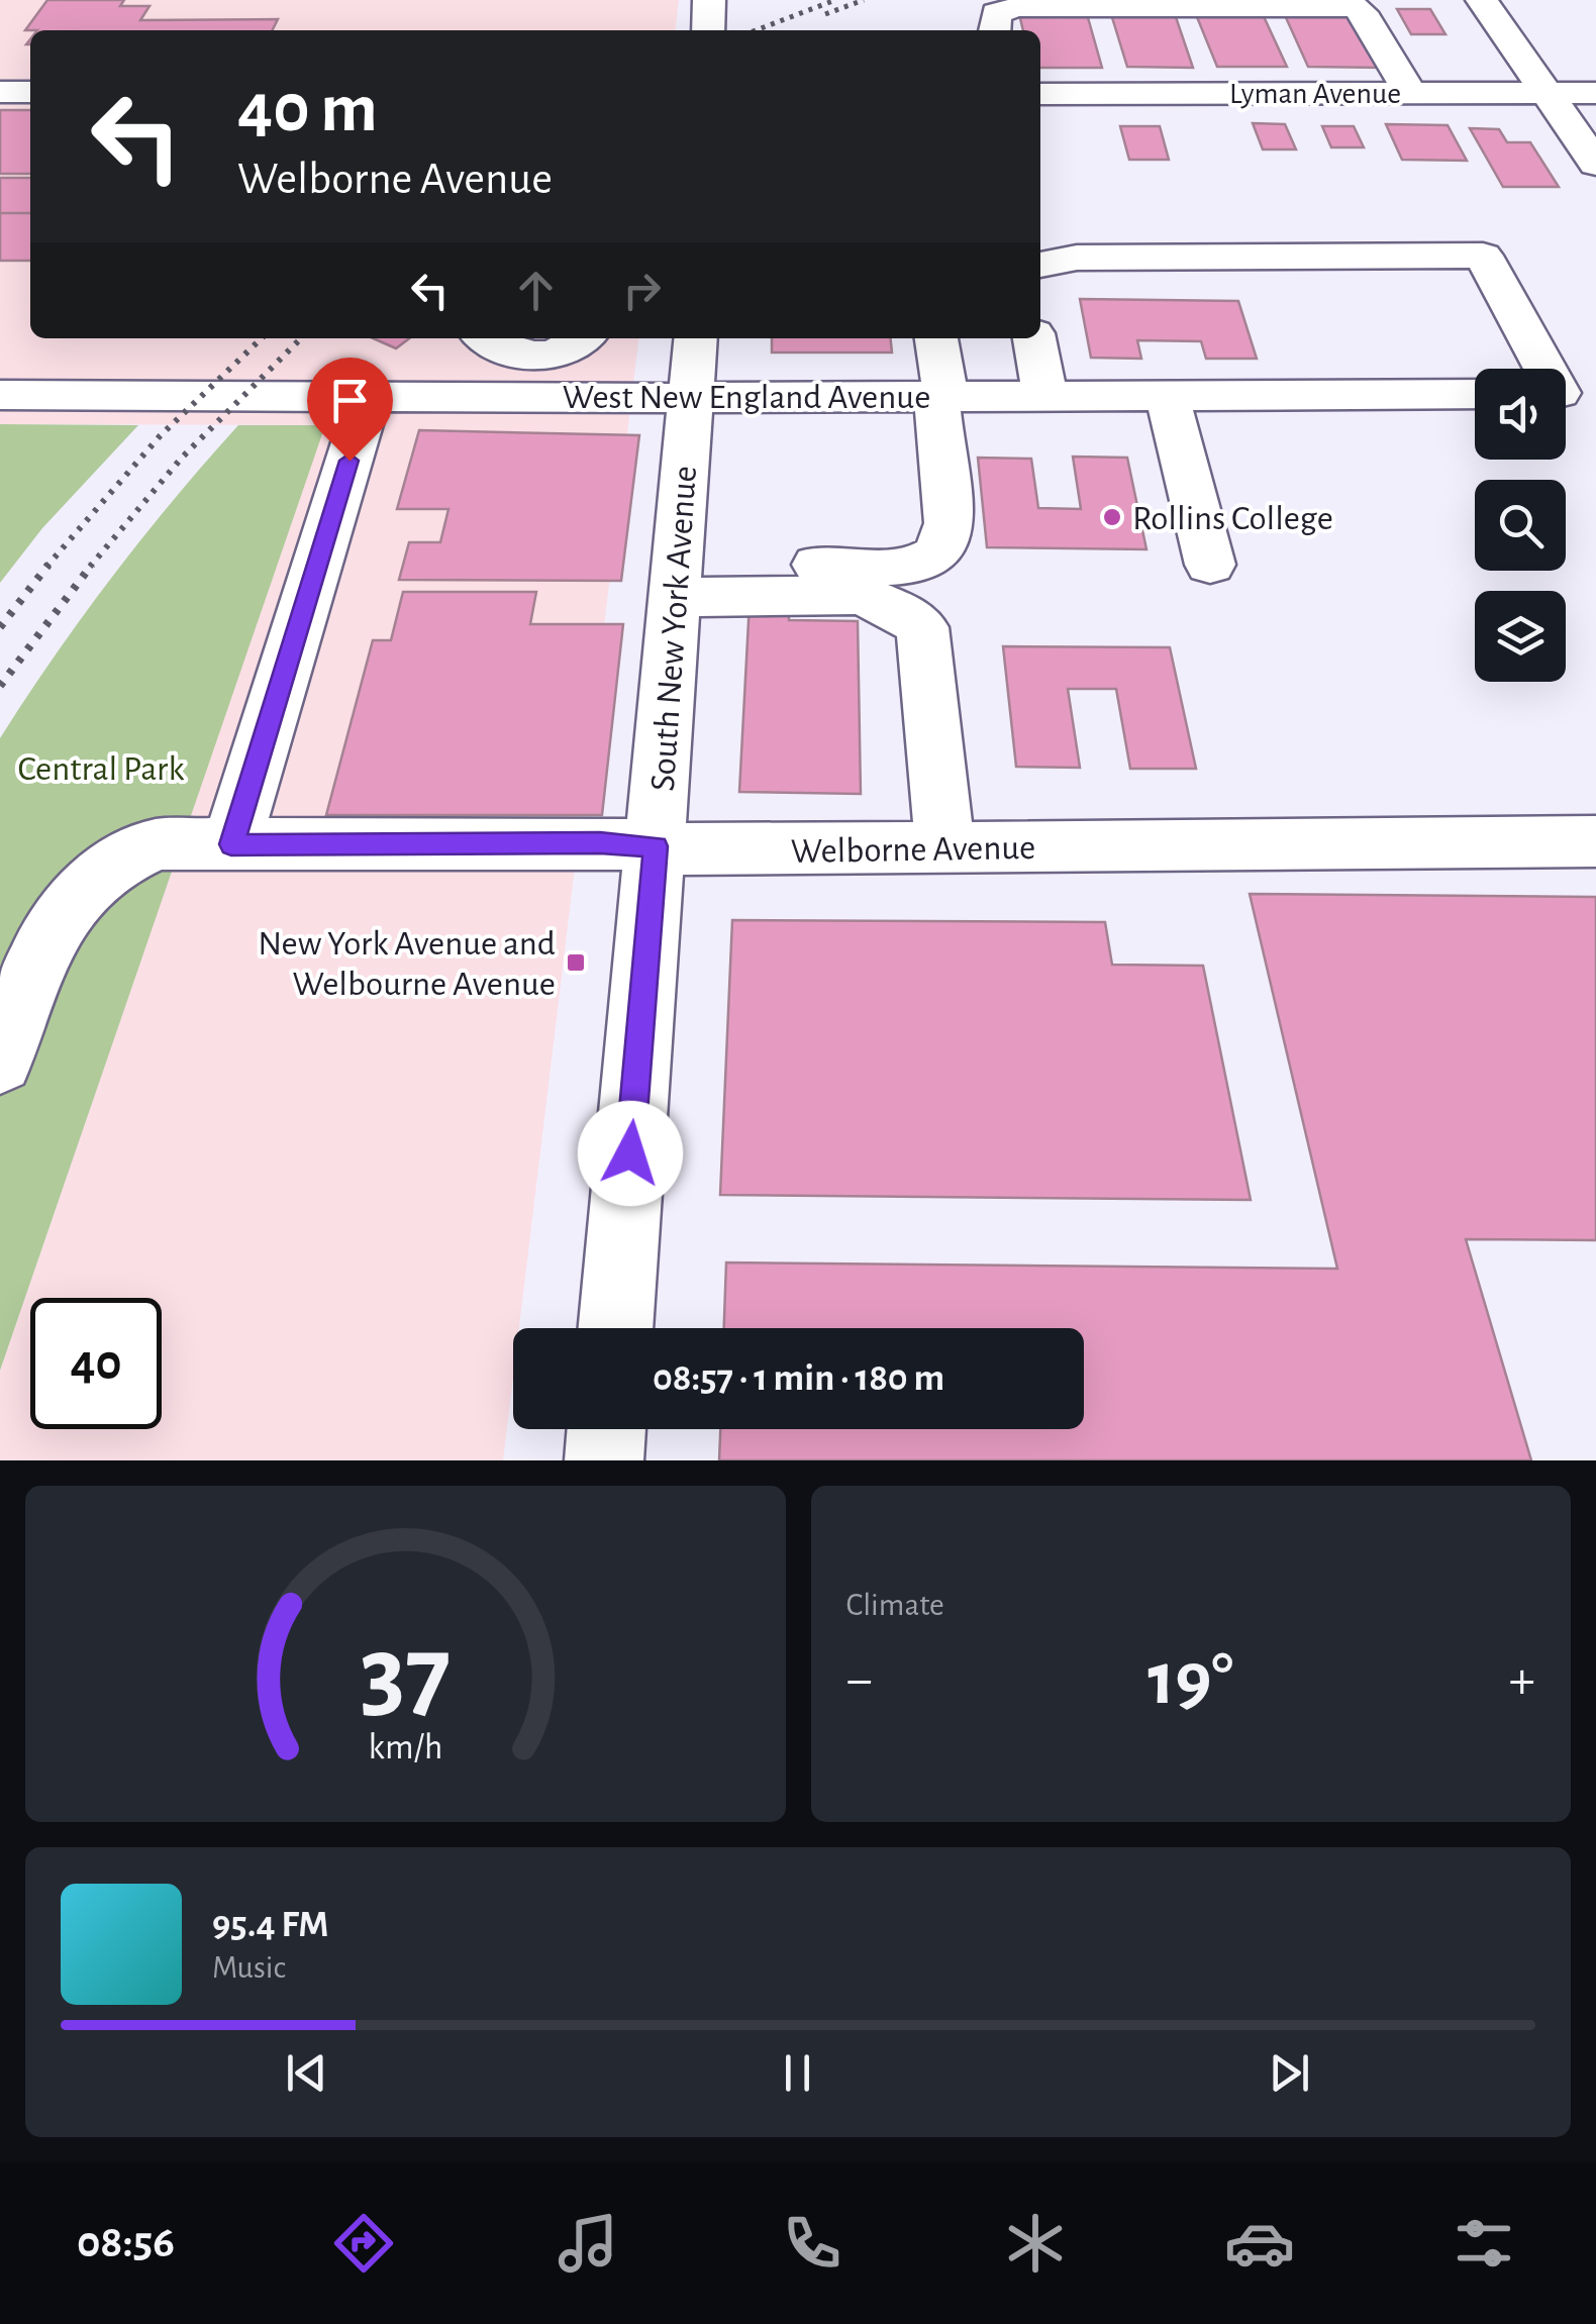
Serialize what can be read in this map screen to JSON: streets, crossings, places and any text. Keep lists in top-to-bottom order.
{
  "streets": {
    "street": [
      "Lyman Avenue",
      "West New England Avenue",
      "South New York Avenue",
      "Welborne Avenue"
    ]
  },
  "crossings": [
    ["West New England Avenue", "South New York Avenue"],
    ["South New York Avenue", "Welborne Avenue"]
  ],
  "parks": ["Central Park"],
  "places": {
    "other": ["Rollins College"],
    "transit": ["New York Avenue and Welbourne Avenue"]
  },
  "page": {
    "turn": ["40 m", "Welborne Avenue"],
    "limit": "40",
    "trip": "08:57 · 1 min · 180 m",
    "tile": "Climate",
    "heat": ["−", "19°", "+"],
    "song": ["95.4 FM", "Music"],
    "tabs": "08:56",
    "gauge": ["37", "km/h"]
  }
}
